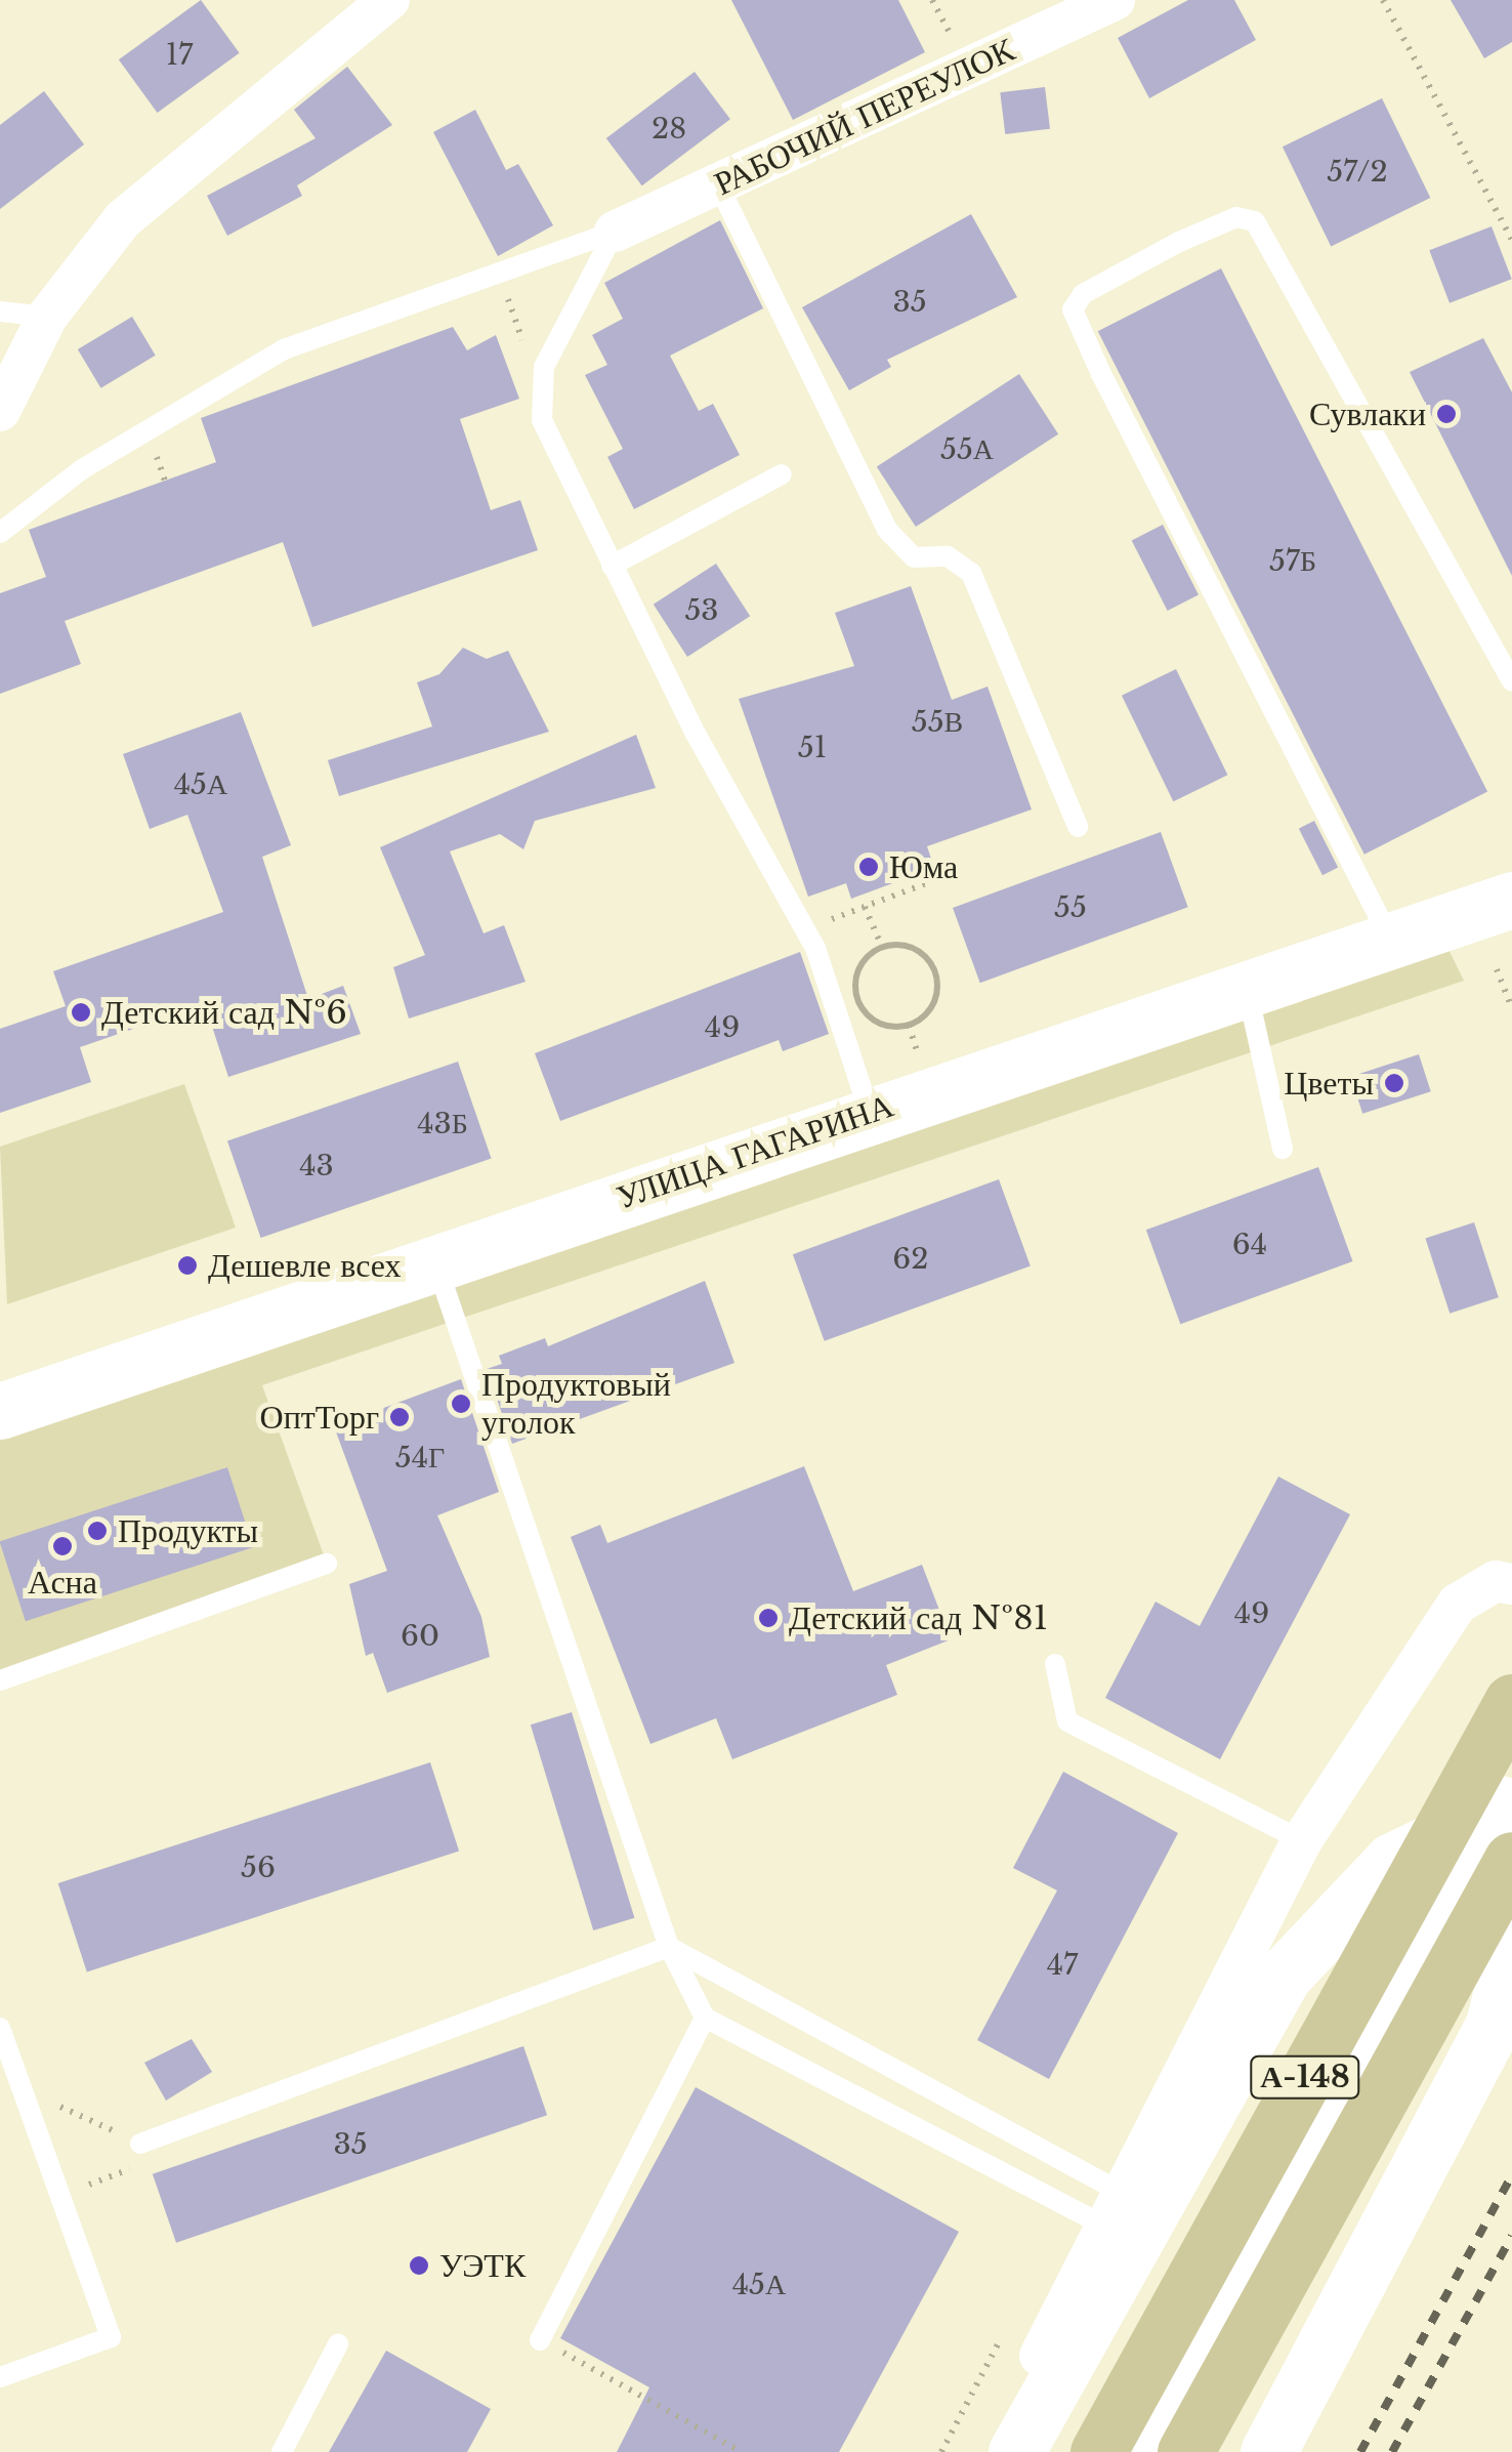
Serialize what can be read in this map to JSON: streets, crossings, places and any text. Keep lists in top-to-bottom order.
{
  "streets": {
    "main road": ["А-148"],
    "street": ["РАБОЧИЙ ПЕРЕУЛОК", "УЛИЦА ГАГАРИНА"]
  },
  "places": [
    "Сувлаки",
    "Юма",
    "Детский сад №6",
    "Цветы",
    "Дешевле всех",
    "Продуктовый уголок",
    "ОптТорг",
    "Продукты",
    "Асна",
    "Детский сад №81",
    "УЭТК"
  ],
  "house_numbers": [
    "17",
    "28",
    "57/2",
    "35",
    "55А",
    "57Б",
    "53",
    "55В",
    "51",
    "45А",
    "55",
    "49",
    "43Б",
    "43",
    "64",
    "62",
    "54Г",
    "49",
    "60",
    "56",
    "47",
    "35",
    "45А"
  ]
}
